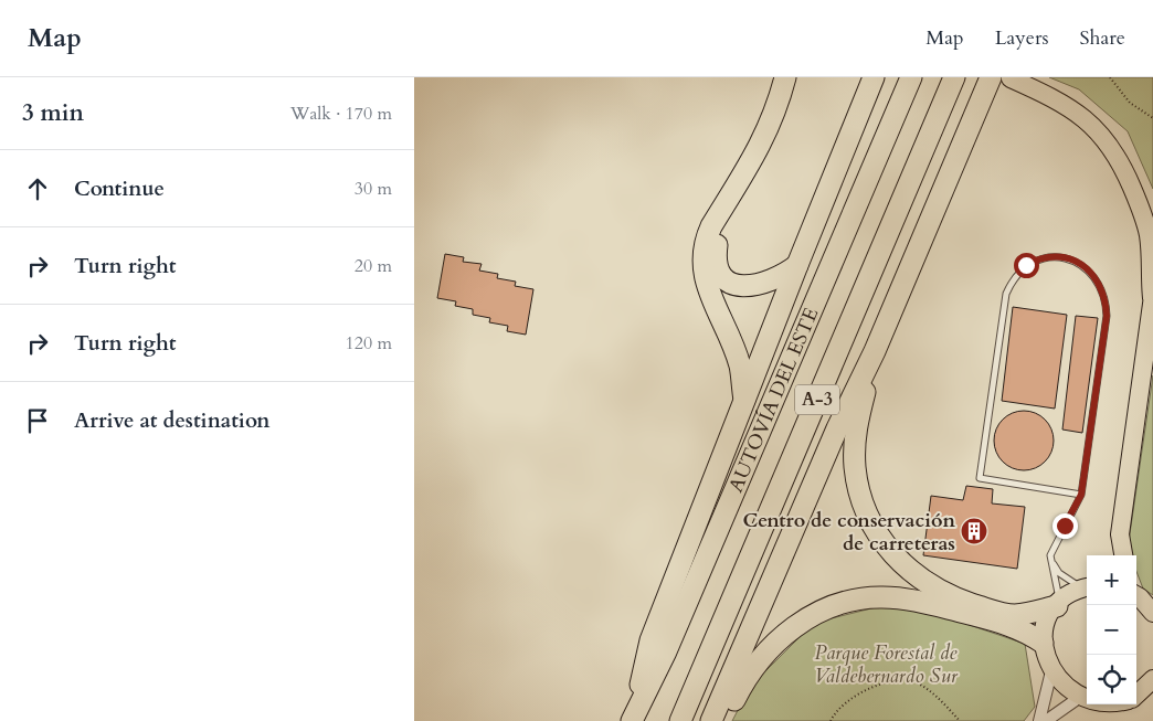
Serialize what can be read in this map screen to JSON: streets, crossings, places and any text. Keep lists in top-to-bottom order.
{
  "streets": {
    "highway": ["AUTOVÍA DEL ESTE", "A-3"]
  },
  "parks": ["Parque Forestal de Valdebernardo Sur"],
  "places": {
    "building": ["Centro de conservación de carreteras"]
  },
  "page": {
    "header": "Map",
    "nav": ["Map", "Layers", "Share"],
    "heading": ["3 min", "Walk · 170 m"],
    "list": [
      ["Continue", "30 m"],
      ["Turn right", "20 m"],
      ["Turn right", "120 m"],
      "Arrive at destination"
    ],
    "map_buttons": ["+", "−"]
  }
}
